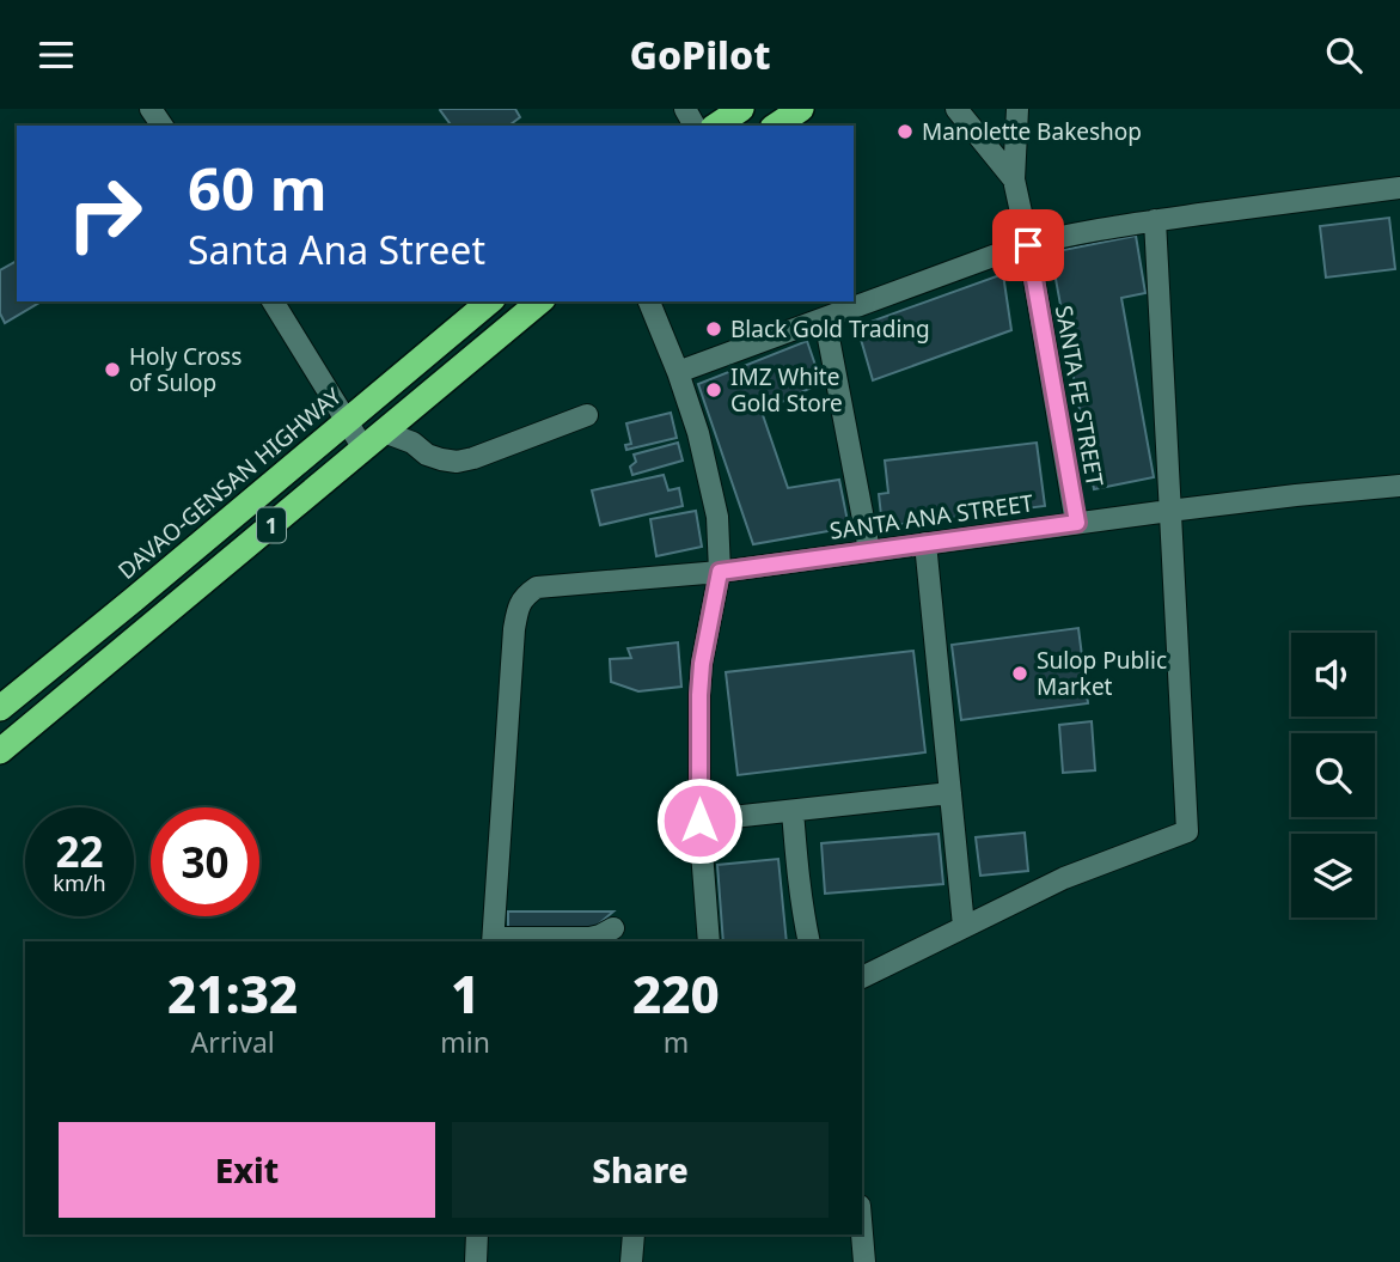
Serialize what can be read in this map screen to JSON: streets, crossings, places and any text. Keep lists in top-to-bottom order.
{
  "streets": {
    "highway": ["DAVAO-GENSAN HIGHWAY", "1"],
    "street": ["SANTA FE STREET", "SANTA ANA STREET"]
  },
  "crossings": [
    ["SANTA FE STREET", "SANTA ANA STREET"]
  ],
  "places": [
    "Manolette Bakeshop",
    "Black Gold Trading",
    "Holy Cross of Sulop",
    "IMZ White Gold Store",
    "Sulop Public Market"
  ],
  "page": {
    "header": "GoPilot",
    "turn": ["60 m", "Santa Ana Street"],
    "speed": "22 km/h",
    "limit": "30",
    "eta": [
      "21:32",
      "Arrival",
      "1",
      "min",
      "220",
      "m"
    ],
    "buttons": ["Exit", "Share"]
  }
}
